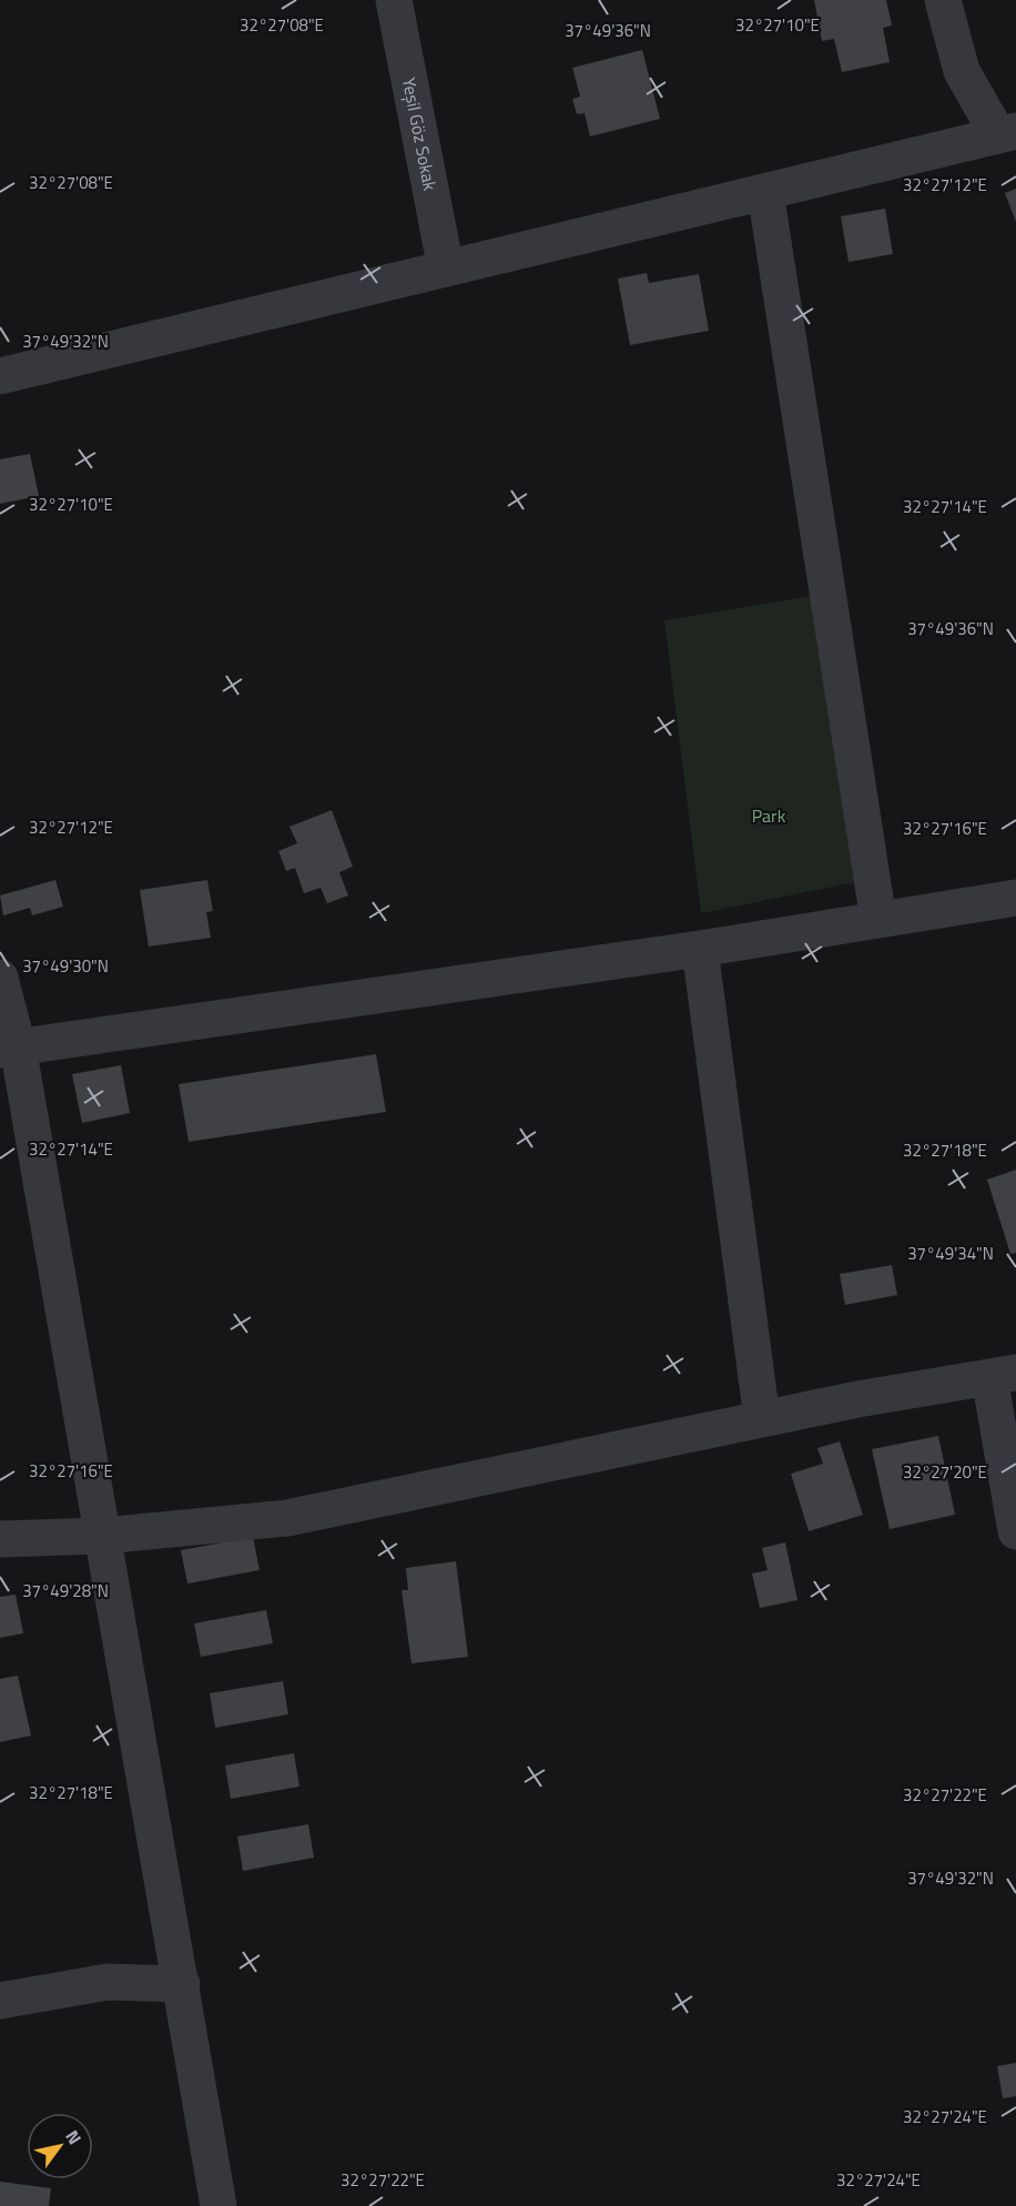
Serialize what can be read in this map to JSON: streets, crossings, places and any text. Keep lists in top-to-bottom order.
{
  "streets": {
    "street": ["Yeşil Göz Sokak"]
  },
  "parks": ["Park"],
  "north": "top right",
  "coordinates": [
    "32°27'08\"E",
    "32°27'10\"E",
    "37°49'36\"N",
    "32°27'12\"E",
    "37°49'32\"N",
    "32°27'14\"E",
    "32°27'16\"E",
    "37°49'30\"N",
    "32°27'18\"E",
    "37°49'34\"N",
    "32°27'20\"E",
    "37°49'28\"N",
    "32°27'22\"E",
    "32°27'24\"E"
  ]
}
